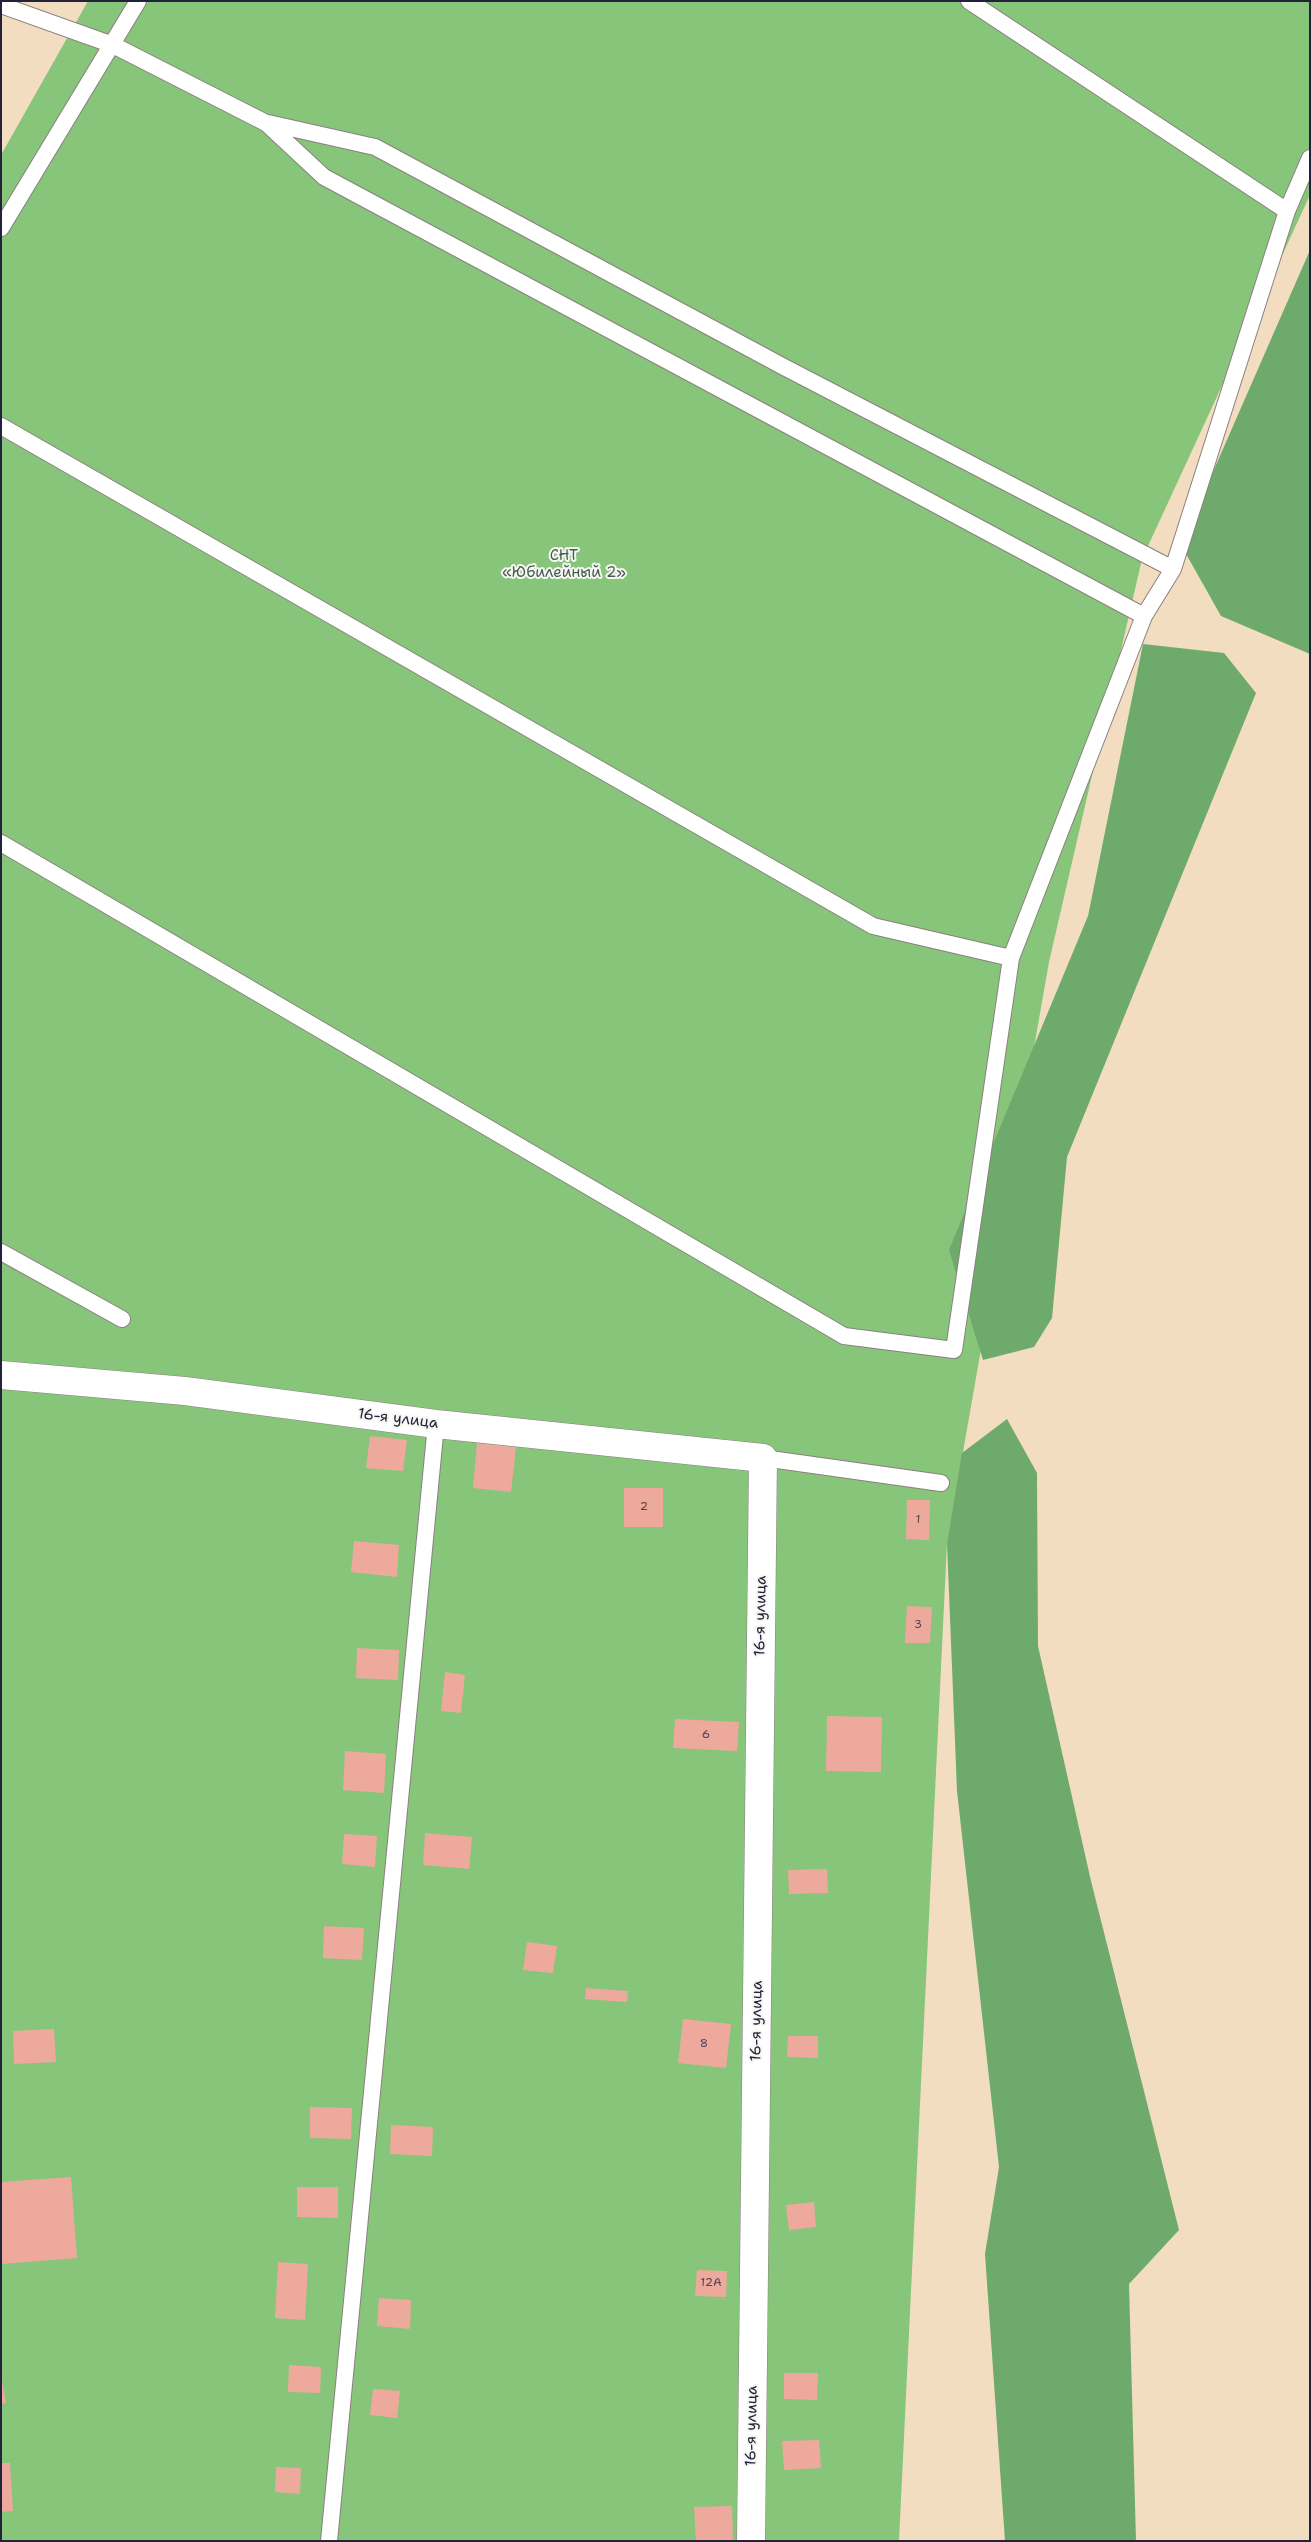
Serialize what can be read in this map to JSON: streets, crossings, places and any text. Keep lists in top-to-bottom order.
{
  "streets": {
    "street": ["16-я улица"]
  },
  "parks": ["СНТ «Юбилейный 2»"],
  "house_numbers": [
    "2",
    "1",
    "3",
    "6",
    "8",
    "12А"
  ]
}
